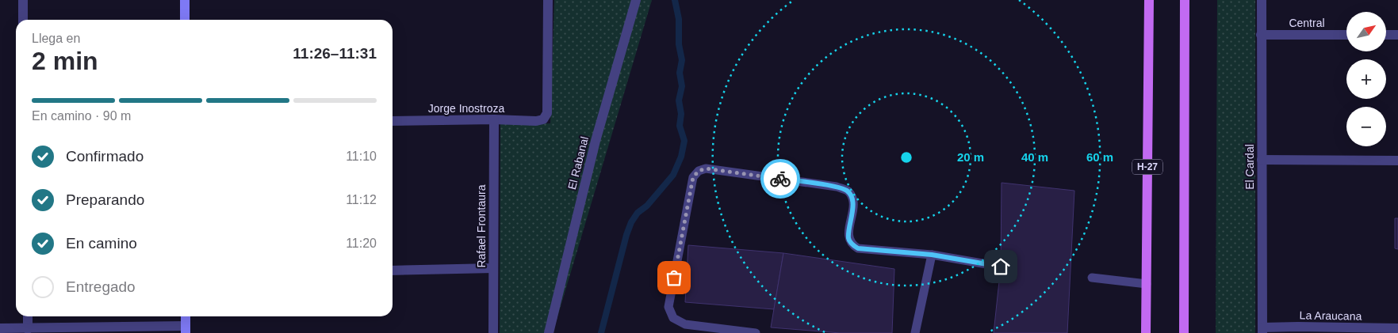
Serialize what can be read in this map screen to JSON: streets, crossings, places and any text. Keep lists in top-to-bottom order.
{
  "streets": {
    "main road": ["H-27"],
    "street": [
      "Central",
      "Jorge Inostroza",
      "El Rabanal",
      "El Cardal",
      "Rafael Frontaura",
      "La Araucana"
    ]
  },
  "crossings": [
    ["Central", "El Cardal"],
    ["Jorge Inostroza", "Rafael Frontaura"],
    ["El Cardal", "La Araucana"]
  ],
  "north": "top right",
  "page": {
    "map_buttons": ["+", "−"],
    "heading": ["2 min", "Llega en", "11:26–11:31"],
    "bar": "En camino · 90 m",
    "list": [
      ["Confirmado", "11:10"],
      ["Preparando", "11:12"],
      ["En camino", "11:20"],
      "Entregado"
    ]
  },
  "rings": ["20 m", "40 m", "60 m"]
}
